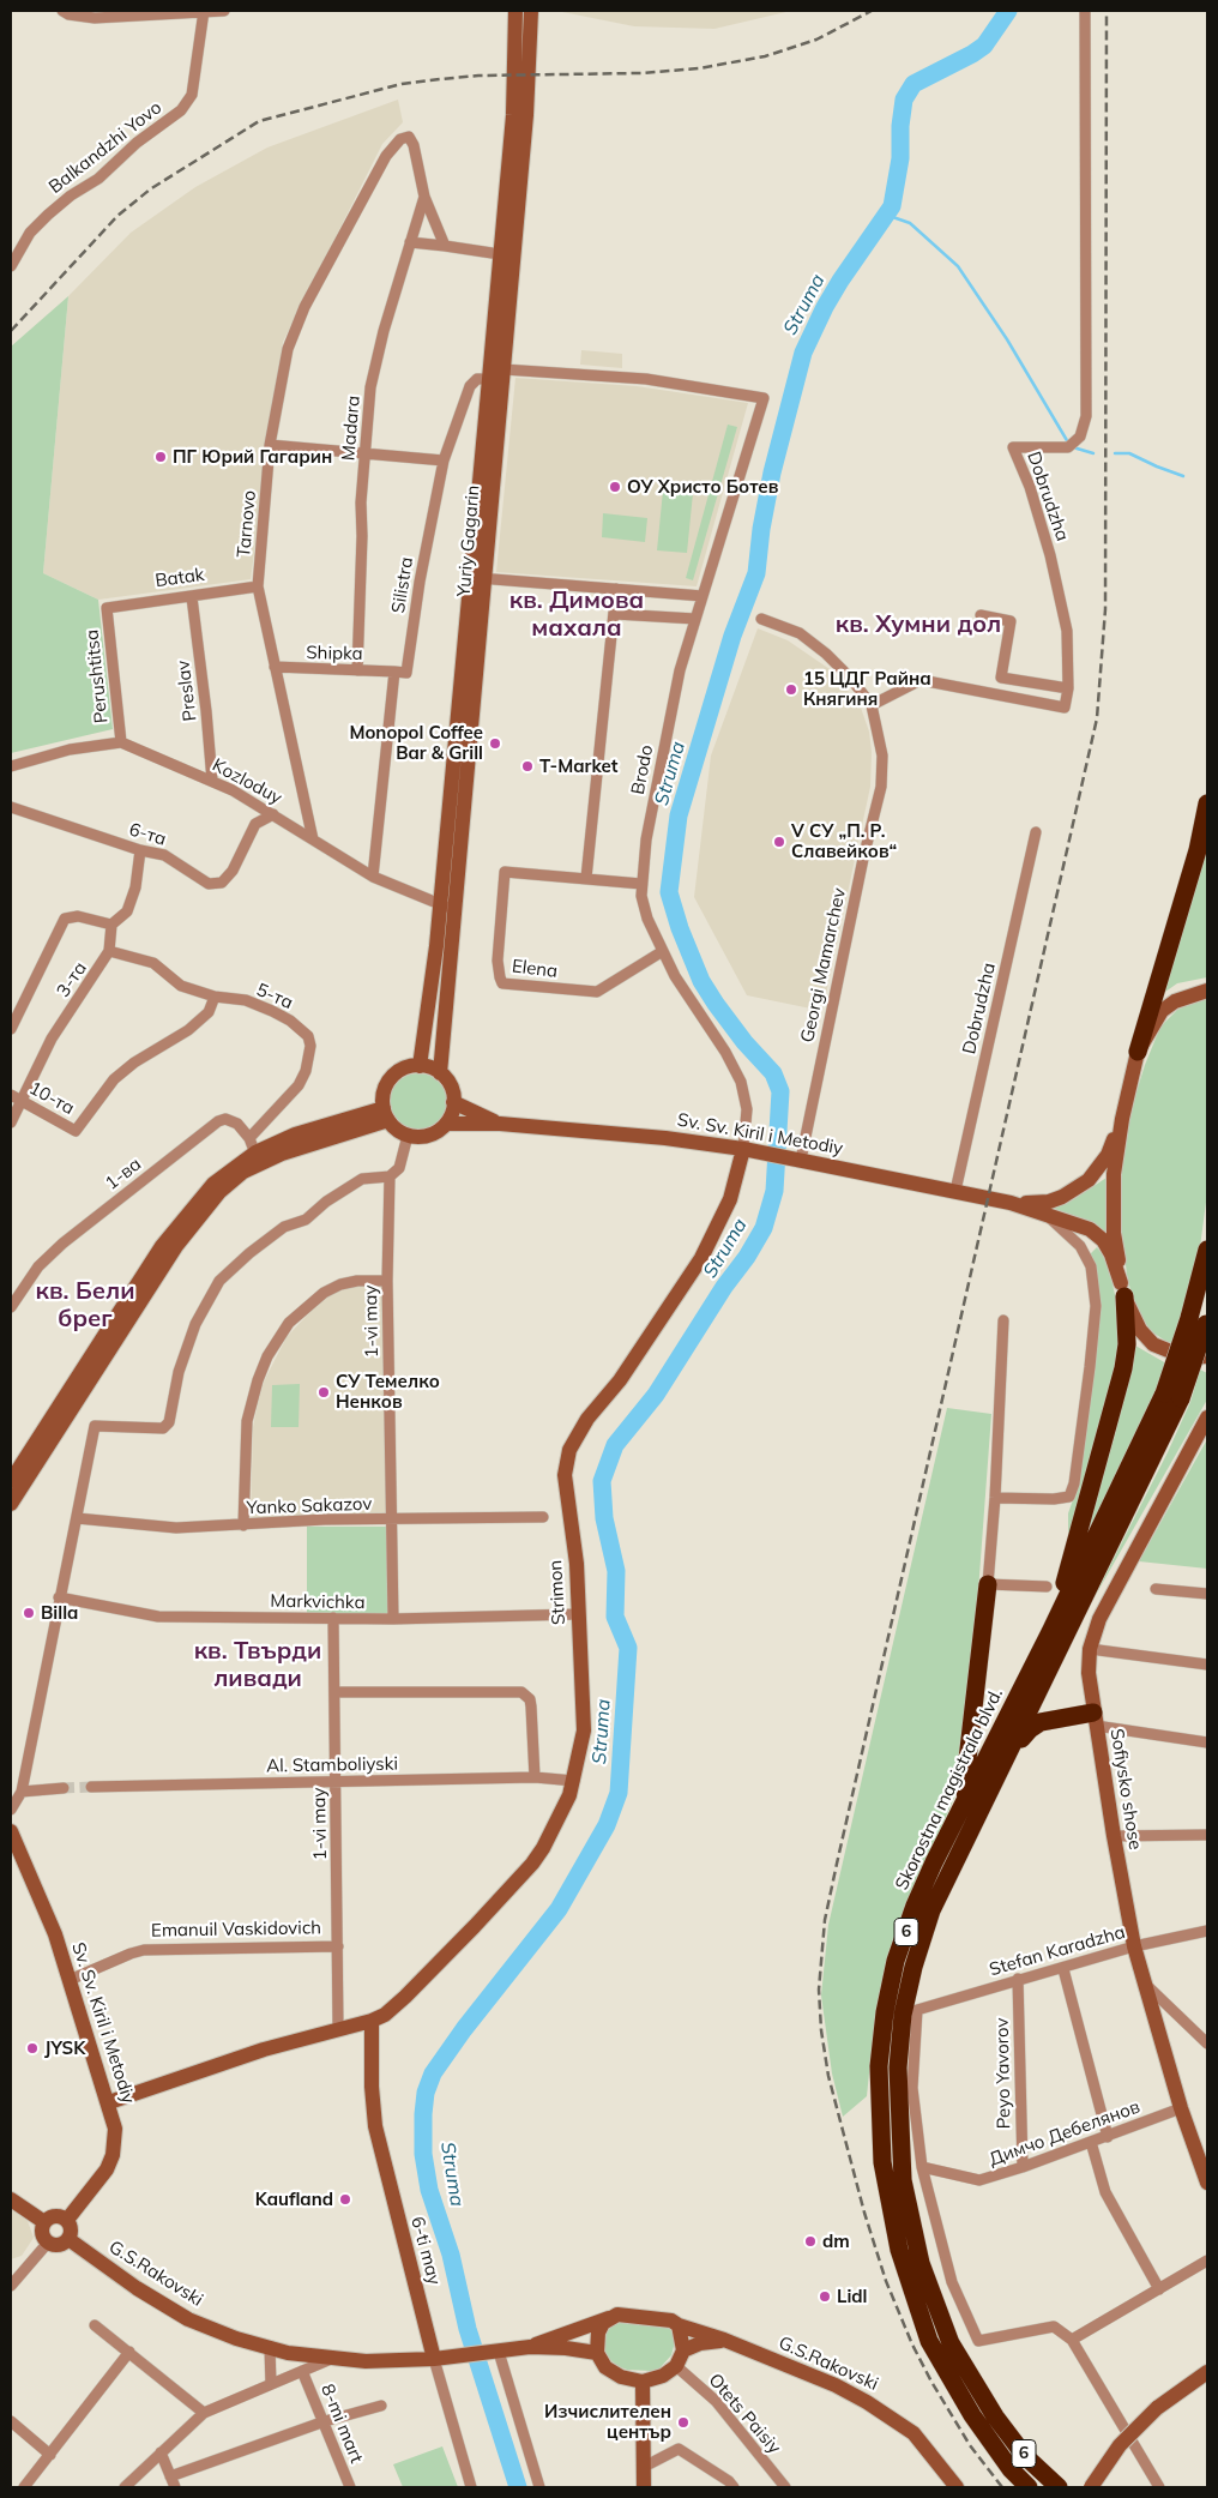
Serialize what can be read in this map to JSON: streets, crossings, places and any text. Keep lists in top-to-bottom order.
{
  "streets": {
    "highway": ["Skorostna magistrala blvd.", "6"],
    "main road": [
      "Yuriy Gagarin",
      "Sv. Sv. Kiril i Metodiy",
      "Strimon",
      "Sofiysko shose",
      "6-ti may",
      "G.S.Rakovski"
    ],
    "street": [
      "Balkandzhi Yovo",
      "Madara",
      "Dobrudzha",
      "Tarnovo",
      "Batak",
      "Silistra",
      "Shipka",
      "Perushtitsa",
      "Preslav",
      "Brodo",
      "Kozloduy",
      "6-та",
      "Georgi Mamarchev",
      "Elena",
      "3-та",
      "5-та",
      "10-та",
      "1-ва",
      "1-vi may",
      "Yanko Sakazov",
      "Markvichka",
      "Al. Stamboliyski",
      "Emanuil Vaskidovich",
      "Stefan Karadzha",
      "Peyo Yavorov",
      "Димчо Дебелянов",
      "Otets Paisiy",
      "8-mi mart"
    ]
  },
  "crossings": [
    ["Madara", "Tarnovo"],
    ["Madara", "Shipka"],
    ["Dobrudzha", "Sv. Sv. Kiril i Metodiy"],
    ["Tarnovo", "Batak"],
    ["Tarnovo", "Shipka"],
    ["Tarnovo", "Kozloduy"],
    ["Yuriy Gagarin", "Brodo"],
    ["Yuriy Gagarin", "Kozloduy"],
    ["Yuriy Gagarin", "Sv. Sv. Kiril i Metodiy"],
    ["Yuriy Gagarin", "1-vi may"],
    ["Batak", "Perushtitsa"],
    ["Batak", "Preslav"],
    ["Silistra", "Shipka"],
    ["Perushtitsa", "Kozloduy"],
    ["Preslav", "Kozloduy"],
    ["Brodo", "Elena"],
    ["Brodo", "Strimon"],
    ["Kozloduy", "6-та"],
    ["Georgi Mamarchev", "Sv. Sv. Kiril i Metodiy"],
    ["3-та", "5-та"],
    ["3-та", "10-та"],
    ["5-та", "10-та"],
    ["5-та", "1-ва"],
    ["Sv. Sv. Kiril i Metodiy", "1-vi may"],
    ["Sv. Sv. Kiril i Metodiy", "Strimon"],
    ["Sv. Sv. Kiril i Metodiy", "Emanuil Vaskidovich"],
    ["Sv. Sv. Kiril i Metodiy", "G.S.Rakovski"],
    ["1-vi may", "Yanko Sakazov"],
    ["1-vi may", "Markvichka"],
    ["1-vi may", "Al. Stamboliyski"],
    ["1-vi may", "Emanuil Vaskidovich"],
    ["Strimon", "Markvichka"],
    ["Strimon", "Al. Stamboliyski"],
    ["Strimon", "6-ti may"],
    ["Sofiysko shose", "Stefan Karadzha"],
    ["Sofiysko shose", "Димчо Дебелянов"],
    ["Stefan Karadzha", "Peyo Yavorov"],
    ["Stefan Karadzha", "Димчо Дебелянов"],
    ["Peyo Yavorov", "Димчо Дебелянов"],
    ["6-ti may", "G.S.Rakovski"],
    ["G.S.Rakovski", "Otets Paisiy"],
    ["G.S.Rakovski", "8-mi mart"]
  ],
  "districts": [
    "кв. Димова махала",
    "кв. Хумни дол",
    "кв. Бели брег",
    "кв. Твърди ливади"
  ],
  "water": ["Struma"],
  "places": [
    "ПГ Юрий Гагарин",
    "ОУ Христо Ботев",
    "15 ЦДГ Райна Княгиня",
    "Monopol Coffee Bar & Grill",
    "T-Market",
    "V СУ „П. Р. Славейков“",
    "СУ Темелко Ненков",
    "Billa",
    "JYSK",
    "Kaufland",
    "dm",
    "Lidl",
    "Изчислителен център"
  ]
}
